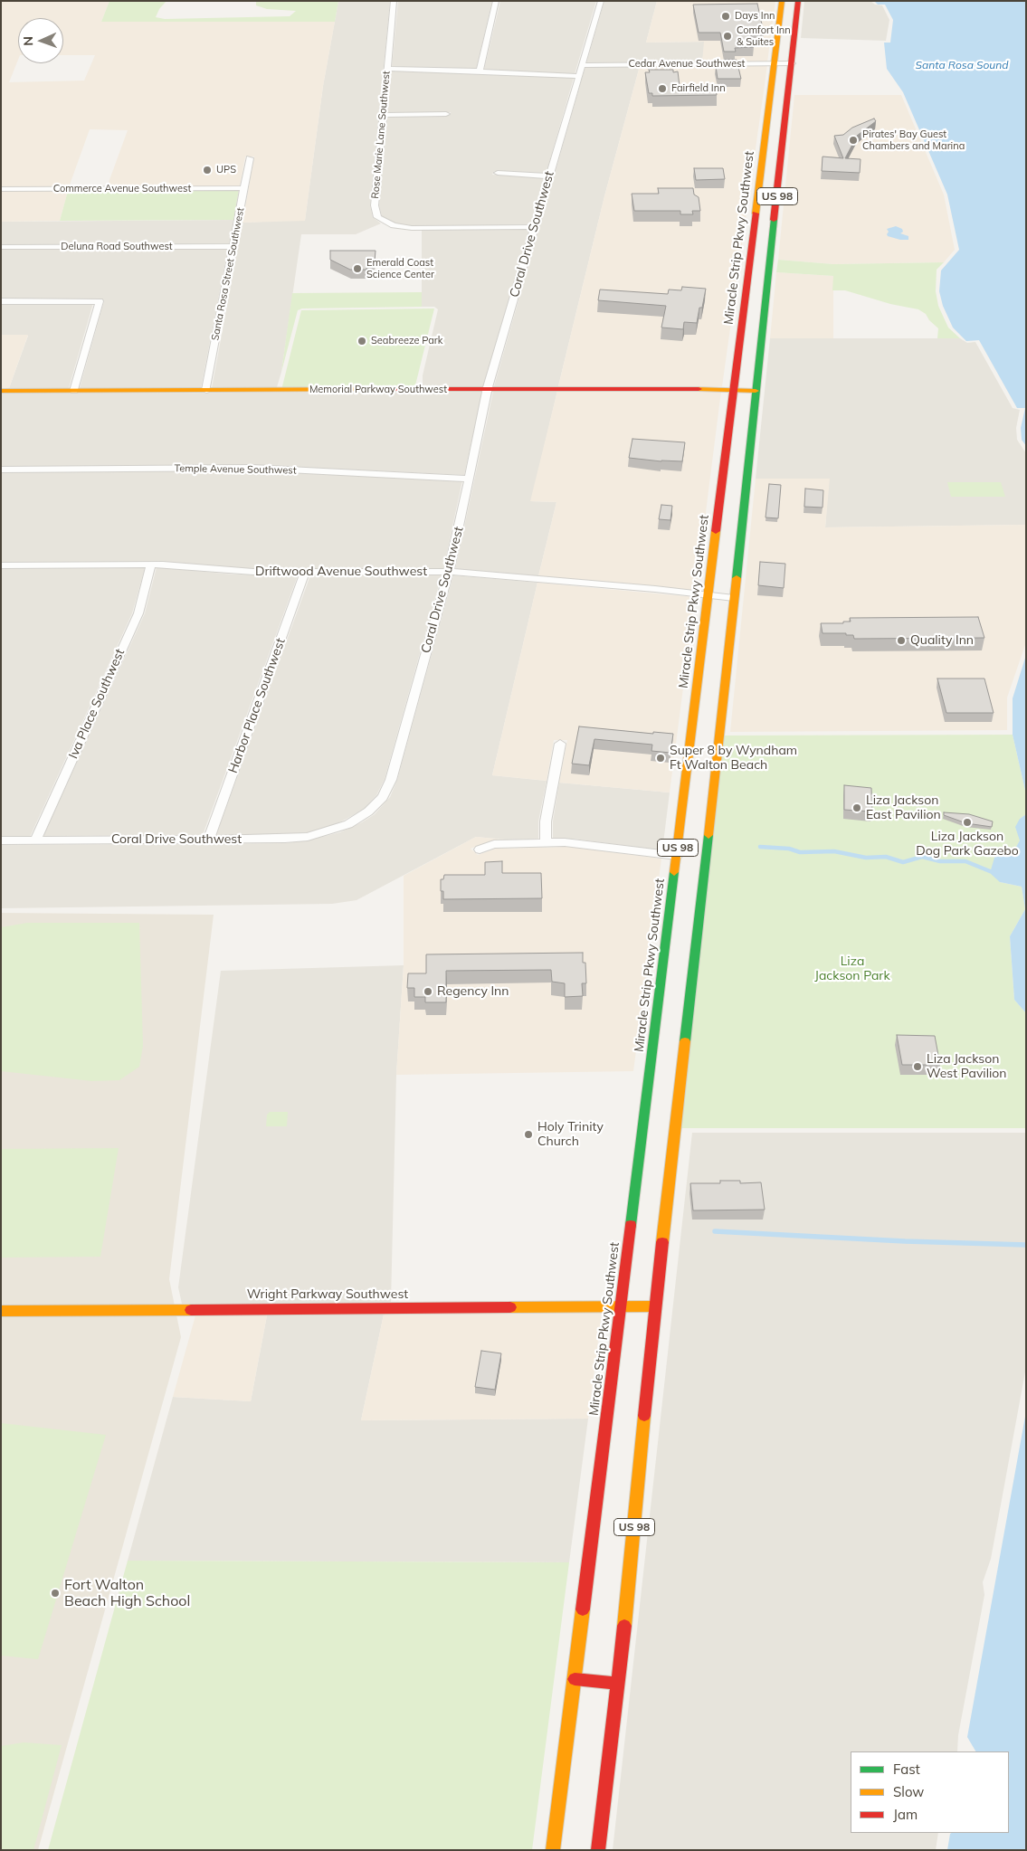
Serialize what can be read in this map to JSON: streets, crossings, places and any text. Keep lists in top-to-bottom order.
{
  "streets": {
    "main road": [
      "US 98",
      "Miracle Strip Pkwy Southwest",
      "Memorial Parkway Southwest",
      "Wright Parkway Southwest"
    ],
    "street": [
      "Cedar Avenue Southwest",
      "Rose Marie Lane Southwest",
      "Commerce Avenue Southwest",
      "Coral Drive Southwest",
      "Deluna Road Southwest",
      "Santa Rosa Street Southwest",
      "Temple Avenue Southwest",
      "Driftwood Avenue Southwest",
      "Iva Place Southwest",
      "Harbor Place Southwest"
    ]
  },
  "crossings": [
    ["Cedar Avenue Southwest", "US 98"],
    ["Cedar Avenue Southwest", "Coral Drive Southwest"],
    ["Cedar Avenue Southwest", "Miracle Strip Pkwy Southwest"],
    ["Rose Marie Lane Southwest", "Coral Drive Southwest"],
    ["Commerce Avenue Southwest", "Santa Rosa Street Southwest"],
    ["US 98", "Memorial Parkway Southwest"],
    ["US 98", "Driftwood Avenue Southwest"],
    ["US 98", "Wright Parkway Southwest"],
    ["Coral Drive Southwest", "Memorial Parkway Southwest"],
    ["Coral Drive Southwest", "Temple Avenue Southwest"],
    ["Coral Drive Southwest", "Driftwood Avenue Southwest"],
    ["Coral Drive Southwest", "Iva Place Southwest"],
    ["Coral Drive Southwest", "Harbor Place Southwest"],
    ["Miracle Strip Pkwy Southwest", "Memorial Parkway Southwest"],
    ["Miracle Strip Pkwy Southwest", "Driftwood Avenue Southwest"],
    ["Miracle Strip Pkwy Southwest", "Wright Parkway Southwest"],
    ["Deluna Road Southwest", "Santa Rosa Street Southwest"],
    ["Santa Rosa Street Southwest", "Memorial Parkway Southwest"],
    ["Driftwood Avenue Southwest", "Iva Place Southwest"],
    ["Driftwood Avenue Southwest", "Harbor Place Southwest"]
  ],
  "water": ["Santa Rosa Sound"],
  "parks": ["Liza Jackson Park"],
  "places": [
    "Days Inn",
    "Comfort Inn & Suites",
    "Fairfield Inn",
    "Pirates' Bay Guest Chambers and Marina",
    "UPS",
    "Emerald Coast Science Center",
    "Seabreeze Park",
    "Quality Inn",
    "Super 8 by Wyndham Ft Walton Beach",
    "Liza Jackson East Pavilion",
    "Liza Jackson Dog Park Gazebo",
    "Regency Inn",
    "Liza Jackson West Pavilion",
    "Holy Trinity Church",
    "Fort Walton Beach High School"
  ],
  "legend": ["Fast", "Slow", "Jam"],
  "north": "left"
}
